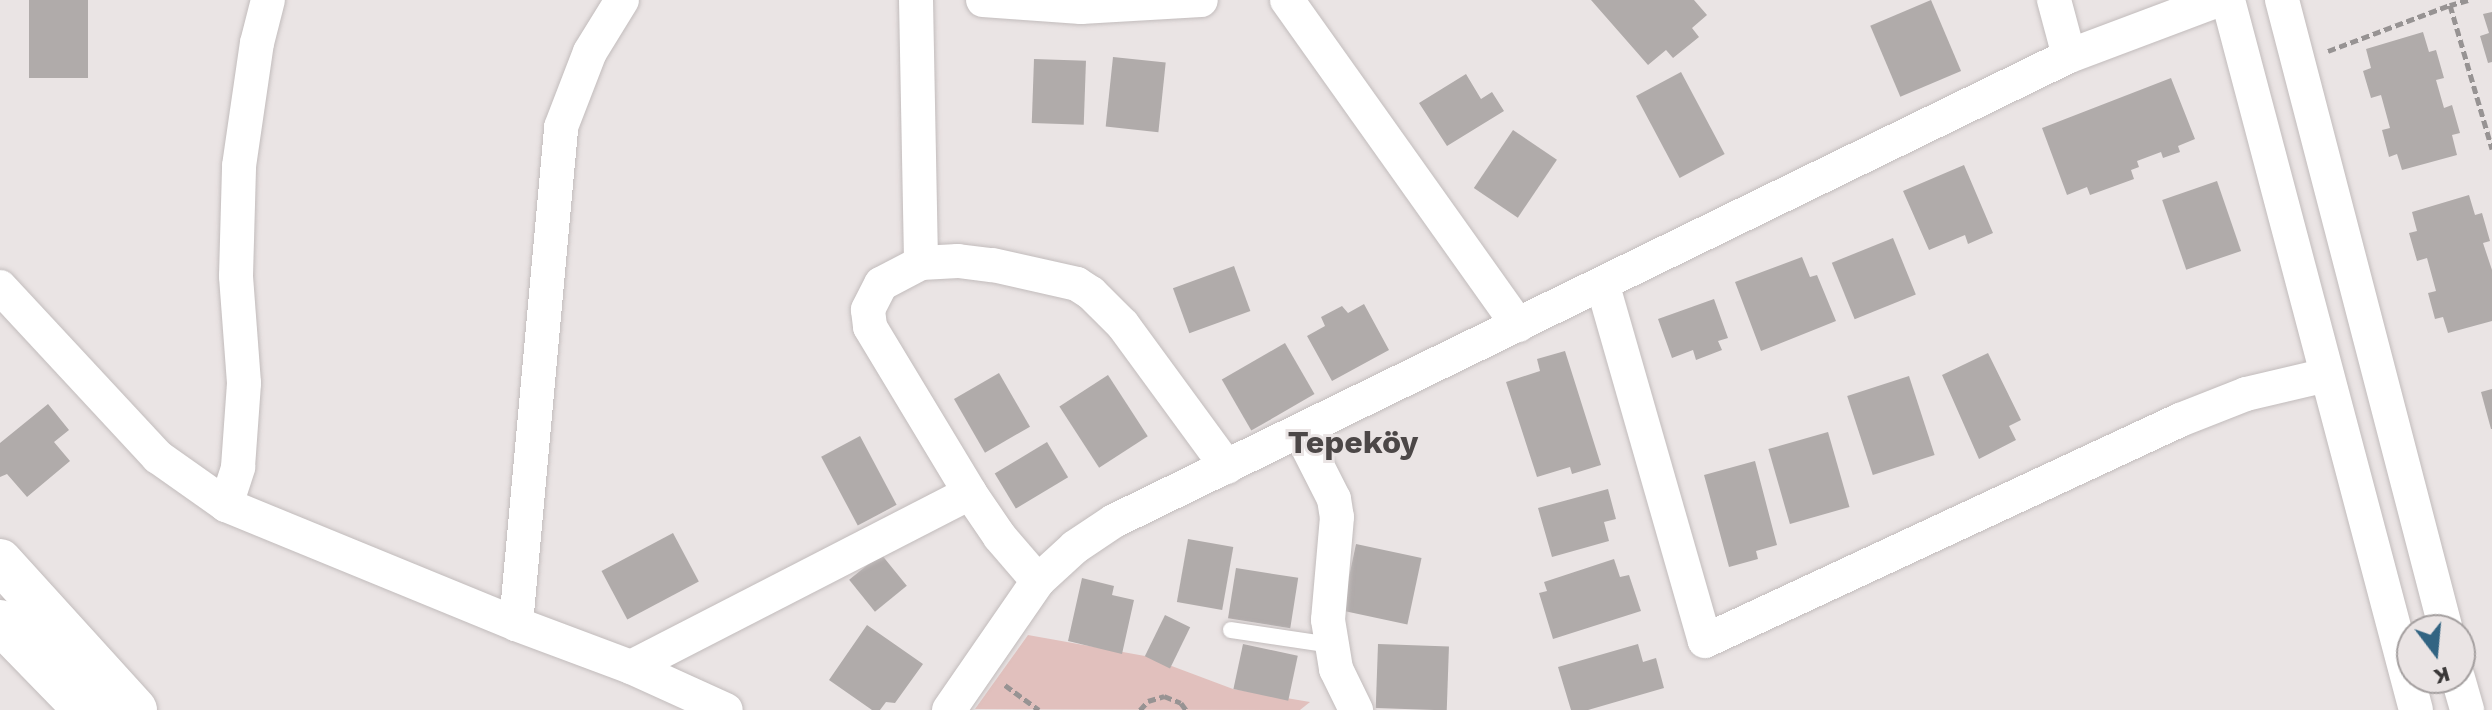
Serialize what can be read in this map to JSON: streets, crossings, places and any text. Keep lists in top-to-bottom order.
{
  "districts": ["Tepeköy"],
  "north": "bottom"
}
